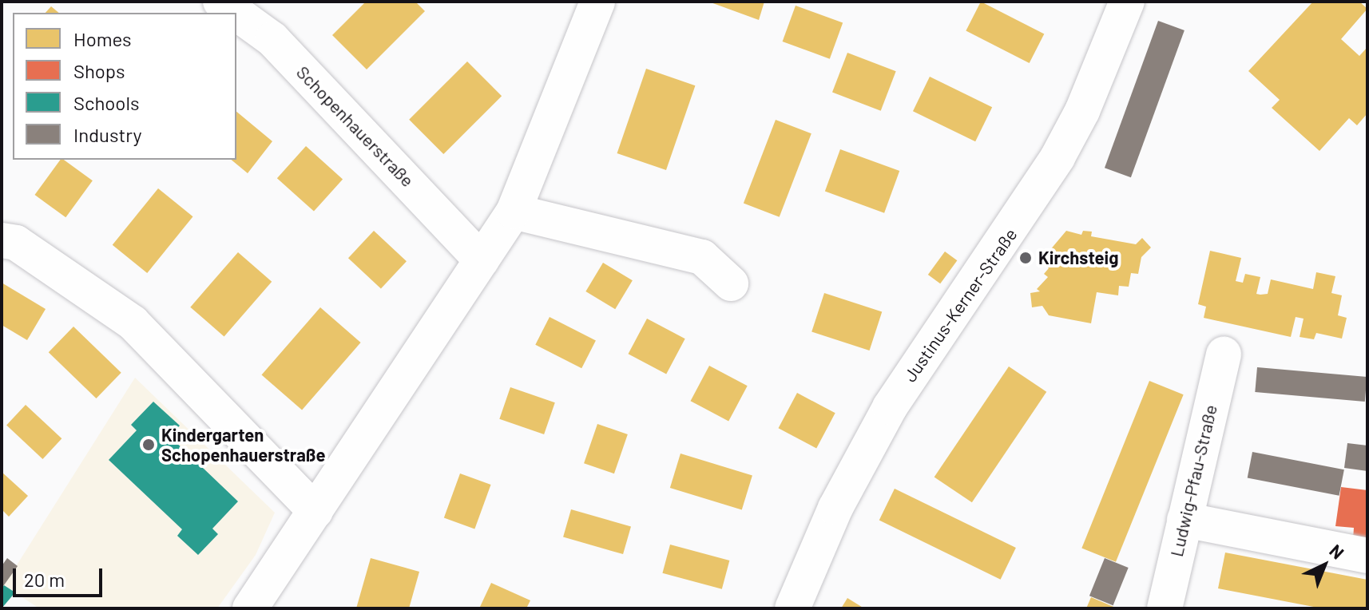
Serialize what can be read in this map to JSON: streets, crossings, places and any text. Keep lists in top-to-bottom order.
{
  "streets": {
    "street": ["Schopenhauerstraße", "Justinus-Kerner-Straße", "Ludwig-Pfau-Straße"]
  },
  "places": ["Kirchsteig", "Kindergarten Schopenhauerstraße"],
  "legend": [
    "Homes",
    "Shops",
    "Schools",
    "Industry"
  ],
  "scale_bar": "20 m",
  "north": "top right"
}
